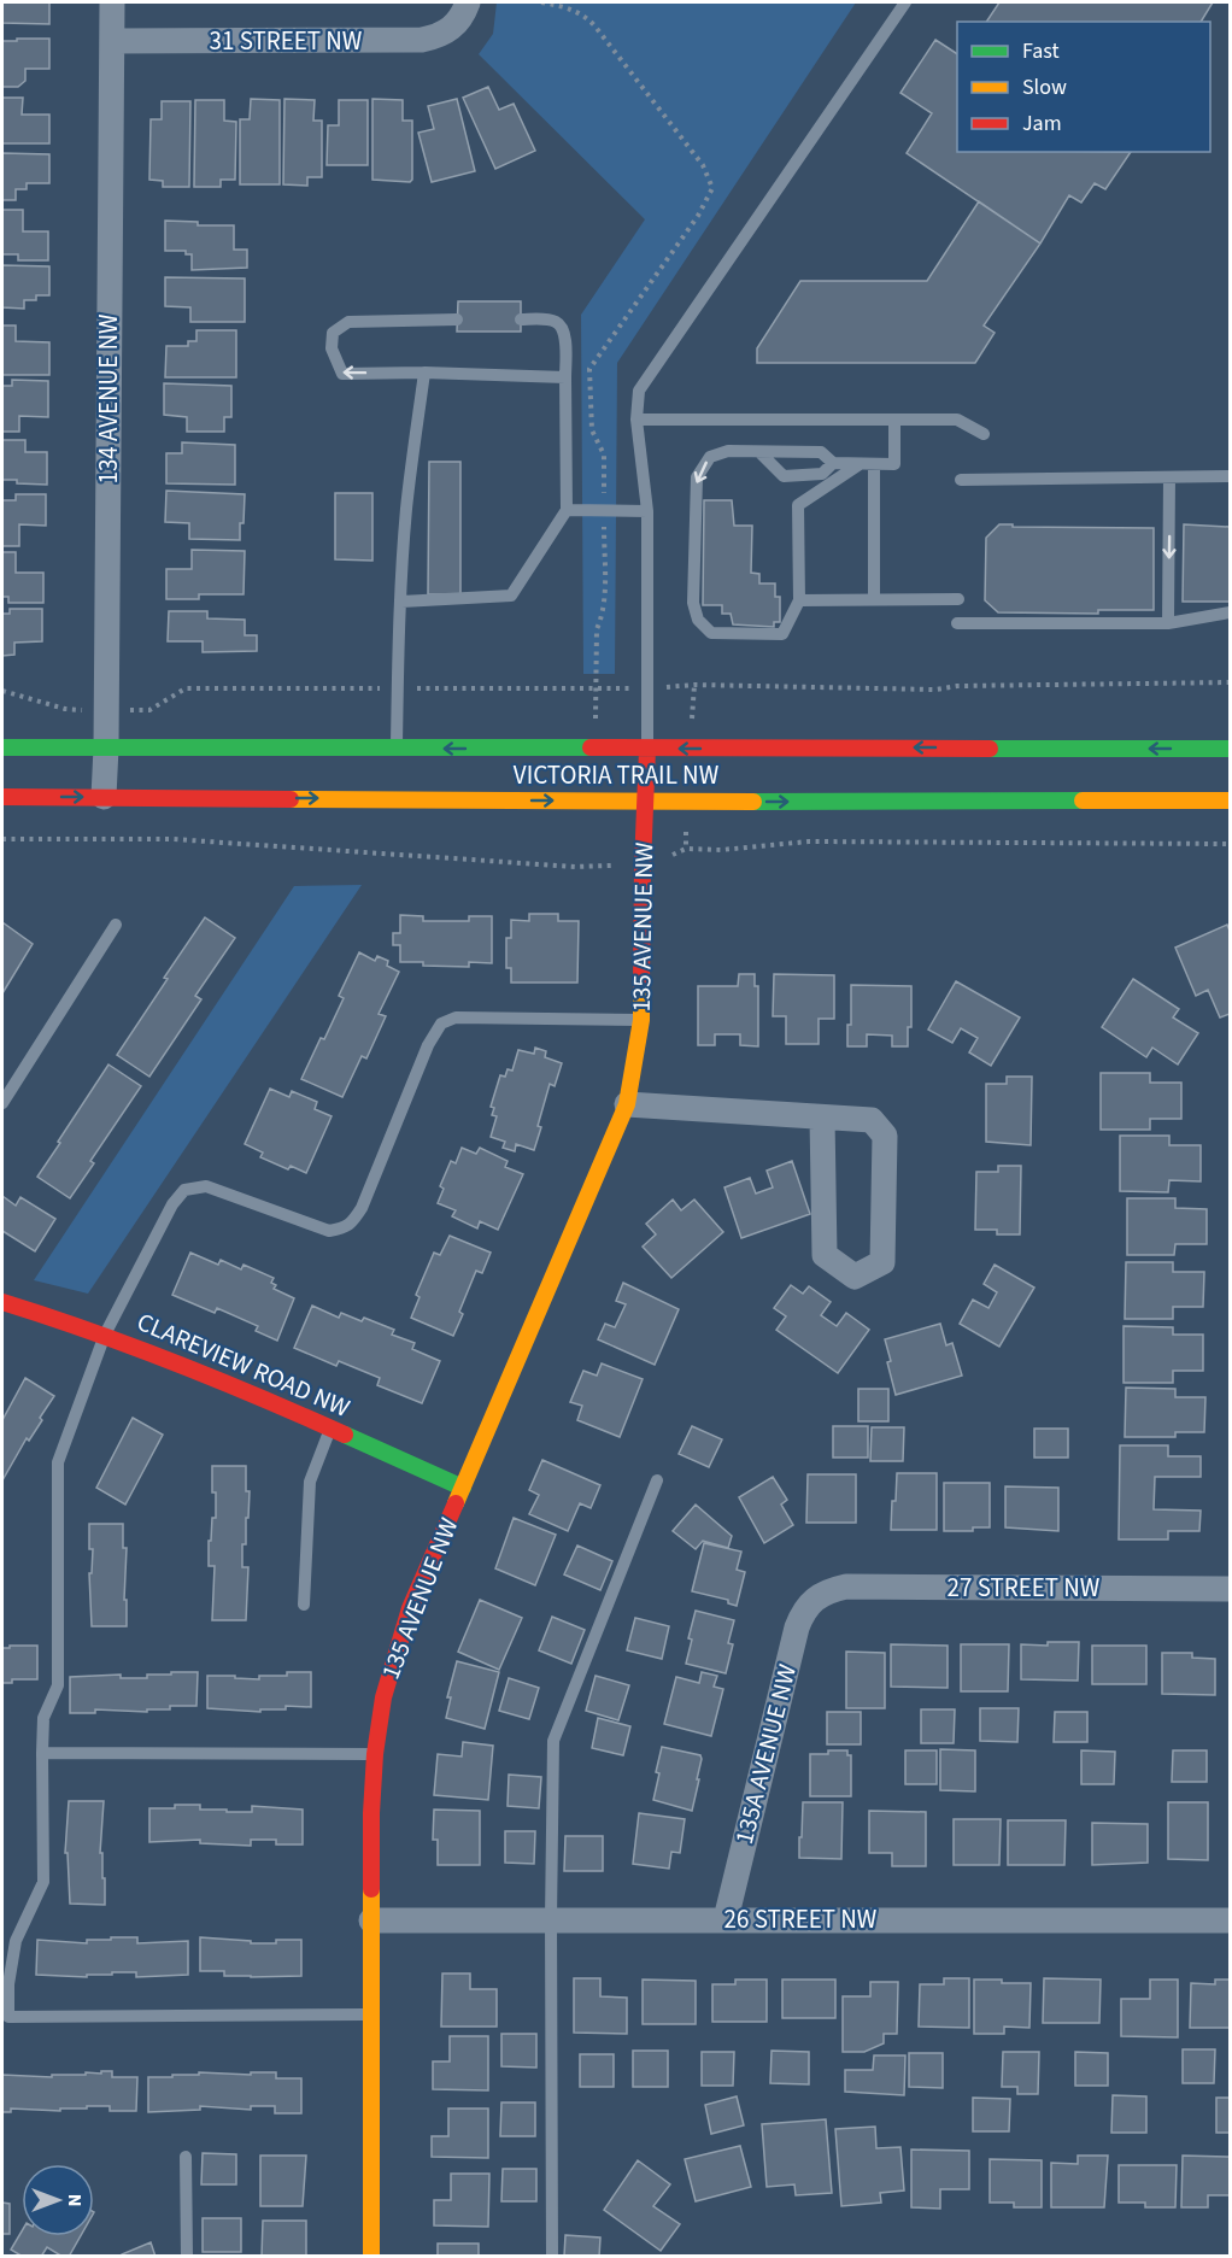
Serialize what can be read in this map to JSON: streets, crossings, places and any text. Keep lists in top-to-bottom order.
{
  "streets": {
    "main road": ["VICTORIA TRAIL NW", "135 AVENUE NW", "CLAREVIEW ROAD NW"],
    "street": [
      "31 STREET NW",
      "134 AVENUE NW",
      "27 STREET NW",
      "135A AVENUE NW",
      "26 STREET NW"
    ]
  },
  "crossings": [
    ["31 STREET NW", "134 AVENUE NW"],
    ["134 AVENUE NW", "VICTORIA TRAIL NW"],
    ["VICTORIA TRAIL NW", "135 AVENUE NW"],
    ["135 AVENUE NW", "CLAREVIEW ROAD NW"],
    ["135 AVENUE NW", "26 STREET NW"],
    ["27 STREET NW", "135A AVENUE NW"],
    ["135A AVENUE NW", "26 STREET NW"]
  ],
  "legend": ["Fast", "Slow", "Jam"],
  "north": "right"
}
